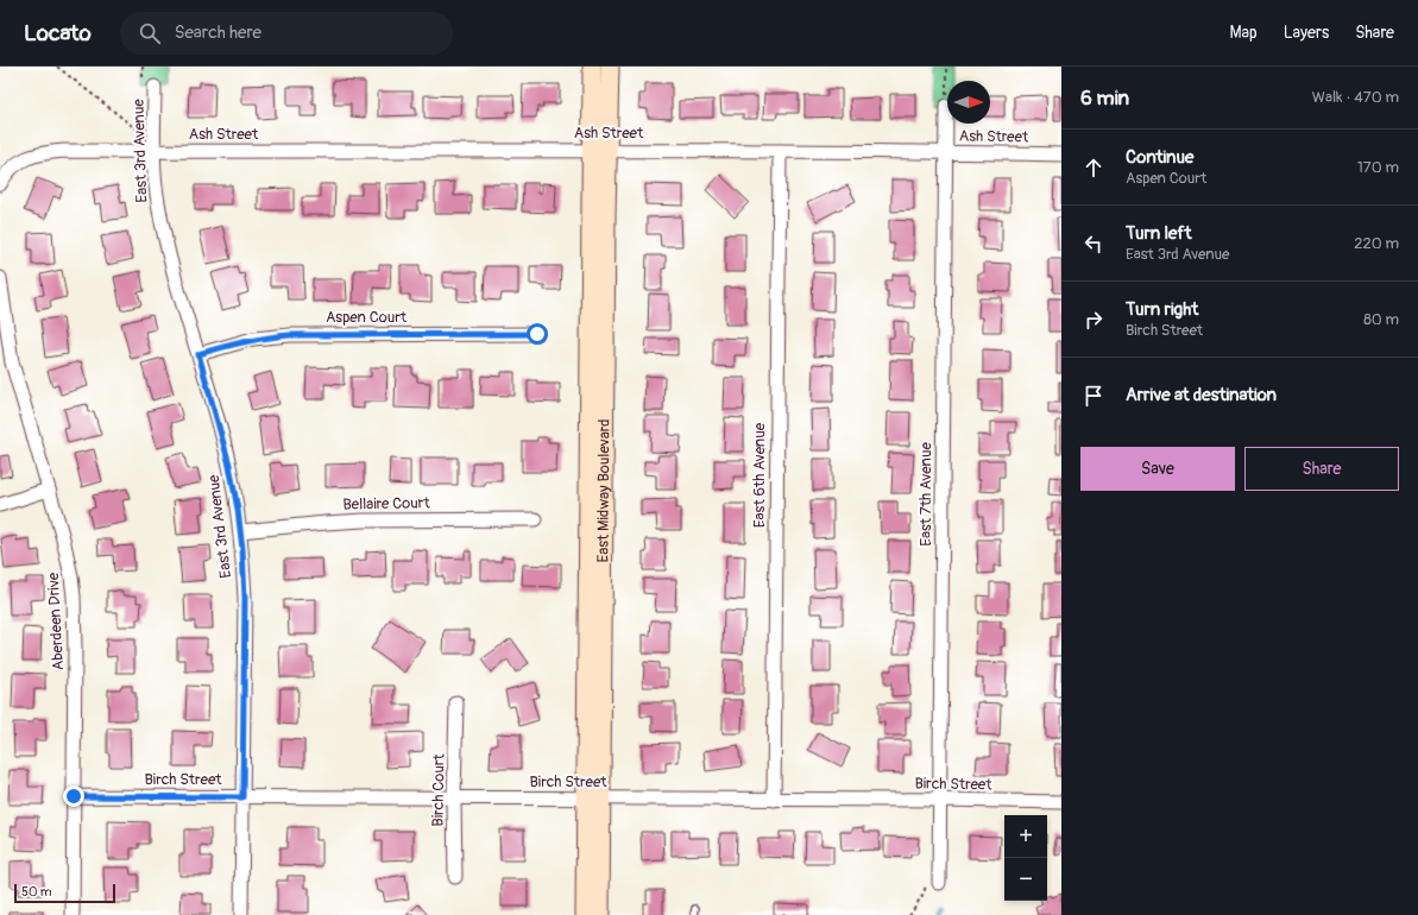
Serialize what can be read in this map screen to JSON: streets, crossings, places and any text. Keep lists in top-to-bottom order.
{
  "streets": {
    "main road": ["East Midway Boulevard"],
    "street": [
      "Ash Street",
      "East 3rd Avenue",
      "Aspen Court",
      "East 6th Avenue",
      "East 7th Avenue",
      "Bellaire Court",
      "Aberdeen Drive",
      "Birch Street",
      "Birch Court"
    ]
  },
  "crossings": [
    ["Ash Street", "East 3rd Avenue"],
    ["Ash Street", "East 6th Avenue"],
    ["Ash Street", "East Midway Boulevard"],
    ["Ash Street", "East 7th Avenue"],
    ["East 3rd Avenue", "Aspen Court"],
    ["East 3rd Avenue", "Bellaire Court"],
    ["East 3rd Avenue", "Birch Street"],
    ["East 6th Avenue", "Birch Street"],
    ["East Midway Boulevard", "Birch Street"],
    ["East 7th Avenue", "Birch Street"],
    ["Aberdeen Drive", "Birch Street"],
    ["Birch Street", "Birch Court"]
  ],
  "scale_bar": "50 m",
  "north": "right",
  "page": {
    "header": "Locato",
    "search": "Search here",
    "nav": ["Map", "Layers", "Share"],
    "heading": ["6 min", "Walk · 470 m"],
    "list": [
      ["Continue", "Aspen Court", "170 m"],
      ["Turn left", "East 3rd Avenue", "220 m"],
      ["Turn right", "Birch Street", "80 m"],
      "Arrive at destination"
    ],
    "buttons": ["Save", "Share"],
    "map_buttons": ["+", "−"],
    "scale": "50 m"
  }
}
